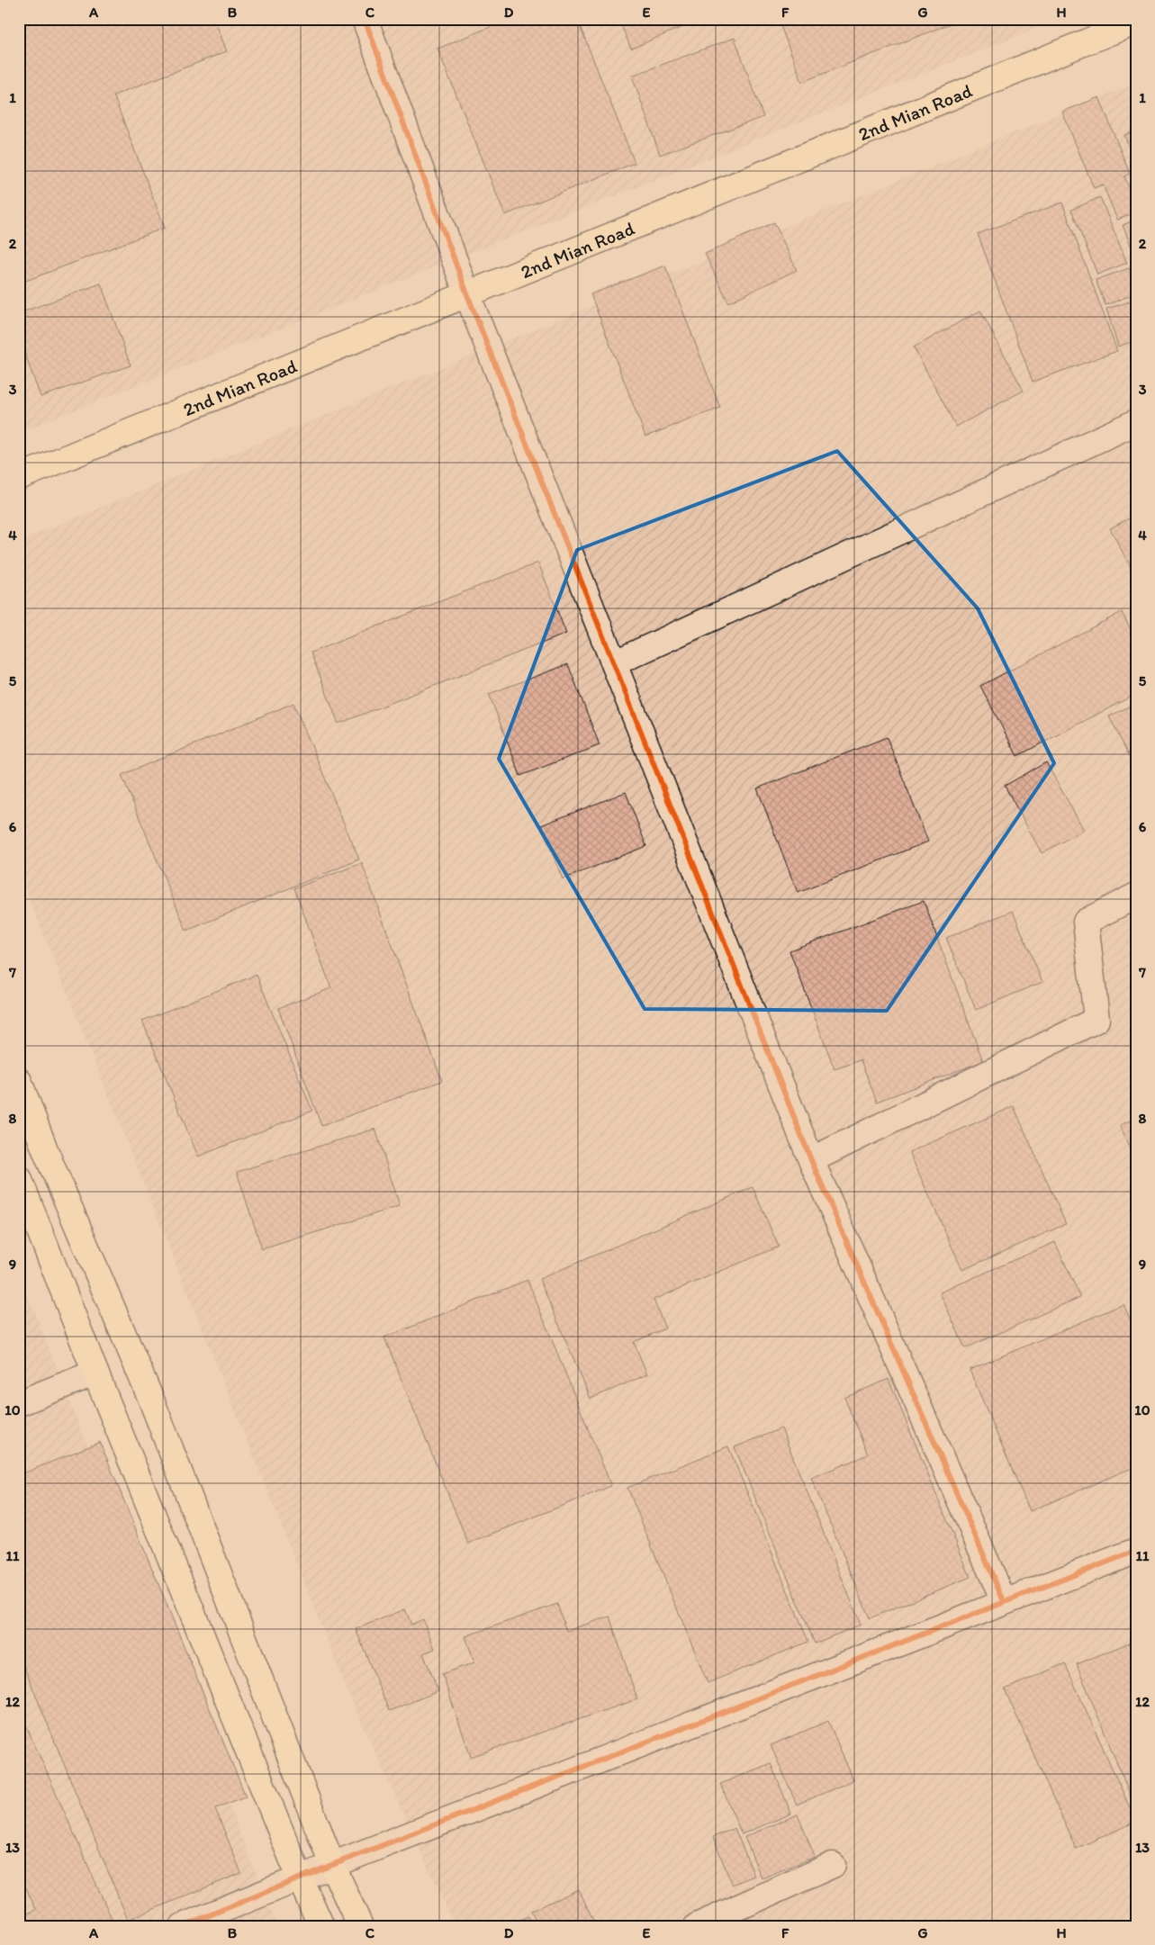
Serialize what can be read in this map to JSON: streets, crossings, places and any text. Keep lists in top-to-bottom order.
{
  "streets": {
    "main road": ["2nd Mian Road"]
  },
  "grid": {
    "columns": [
      "A",
      "B",
      "C",
      "D",
      "E",
      "F",
      "G",
      "H"
    ],
    "rows": [
      "1",
      "2",
      "3",
      "4",
      "5",
      "6",
      "7",
      "8",
      "9",
      "10",
      "11",
      "12",
      "13"
    ]
  }
}
